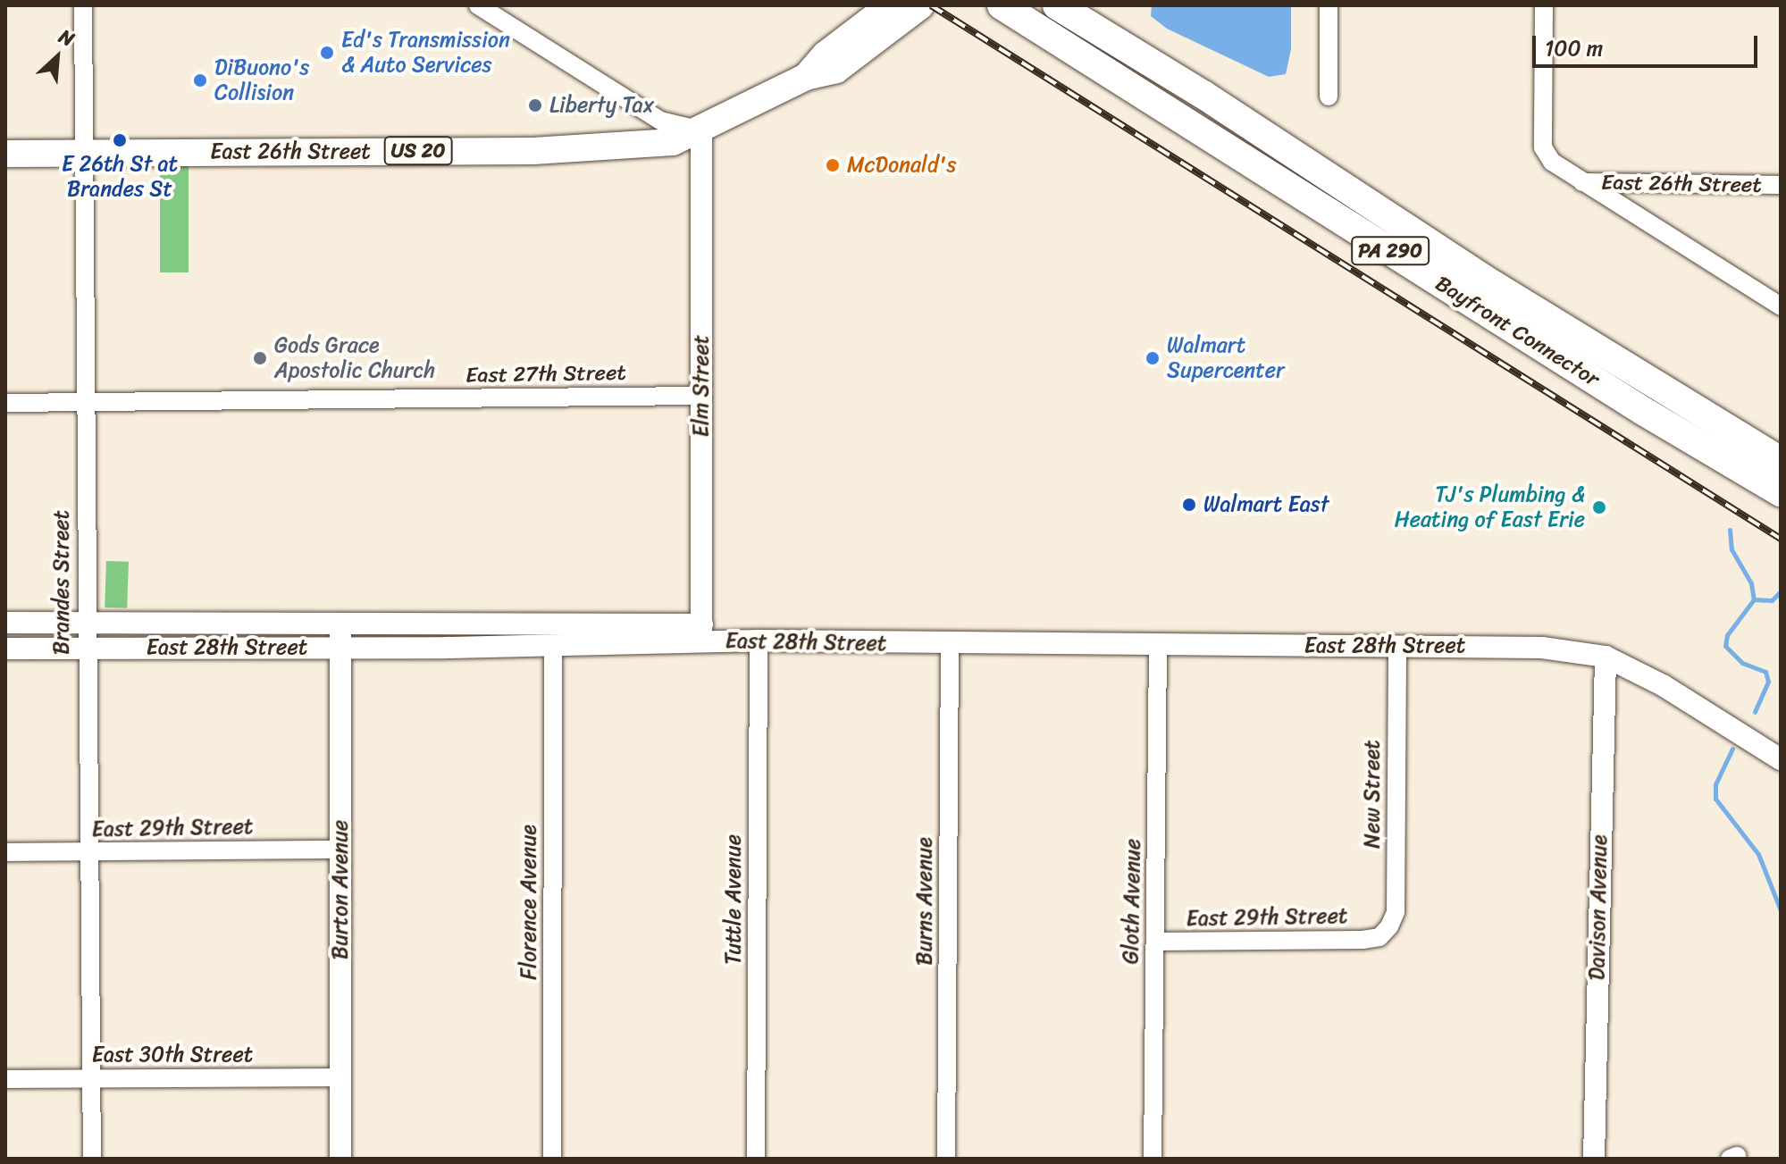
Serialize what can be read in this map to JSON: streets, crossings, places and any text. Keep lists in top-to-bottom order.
{
  "streets": {
    "highway": ["PA 290", "Bayfront Connector"],
    "main road": ["US 20", "East 26th Street"],
    "street": [
      "East 27th Street",
      "Elm Street",
      "Brandes Street",
      "East 28th Street",
      "New Street",
      "East 29th Street",
      "Burton Avenue",
      "Tuttle Avenue",
      "Burns Avenue",
      "Gloth Avenue",
      "Florence Avenue",
      "Davison Avenue",
      "East 30th Street"
    ]
  },
  "crossings": [
    ["US 20", "East 26th Street"],
    ["US 20", "Elm Street"],
    ["East 26th Street", "Elm Street"],
    ["East 26th Street", "Brandes Street"],
    ["East 27th Street", "Elm Street"],
    ["East 27th Street", "Brandes Street"],
    ["Elm Street", "East 28th Street"],
    ["Brandes Street", "East 28th Street"],
    ["Brandes Street", "East 29th Street"],
    ["Brandes Street", "East 30th Street"],
    ["East 28th Street", "New Street"],
    ["East 28th Street", "Burton Avenue"],
    ["East 28th Street", "Tuttle Avenue"],
    ["East 28th Street", "Burns Avenue"],
    ["East 28th Street", "Gloth Avenue"],
    ["East 28th Street", "Florence Avenue"],
    ["East 28th Street", "Davison Avenue"],
    ["New Street", "East 29th Street"],
    ["East 29th Street", "Burton Avenue"],
    ["East 29th Street", "Gloth Avenue"],
    ["Burton Avenue", "East 30th Street"]
  ],
  "places": [
    "Ed's Transmission & Auto Services",
    "DiBuono's Collision",
    "Liberty Tax",
    "E 26th St at Brandes St",
    "McDonald's",
    "Gods Grace Apostolic Church",
    "Walmart Supercenter",
    "Walmart East",
    "TJ's Plumbing & Heating of East Erie"
  ],
  "scale_bar": "100 m",
  "north": "top right"
}
